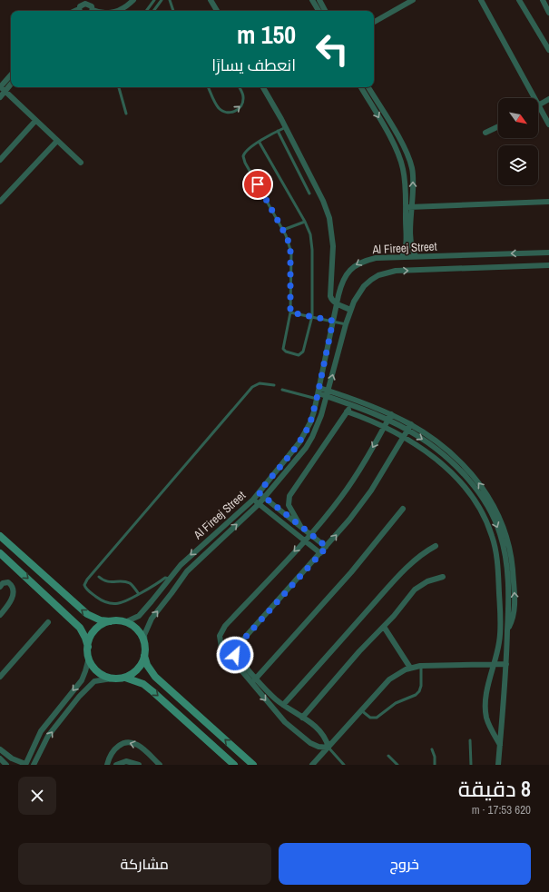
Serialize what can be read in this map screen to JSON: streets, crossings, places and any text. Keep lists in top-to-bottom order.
{
  "streets": {
    "street": ["Al Fireej Street"]
  },
  "north": "bottom right",
  "page": {
    "turn": ["150 m", "انعطف يسارًا"],
    "heading": ["8 دقيقة", "620 m · 17:53"],
    "buttons": ["خروج", "مشاركة"]
  }
}
